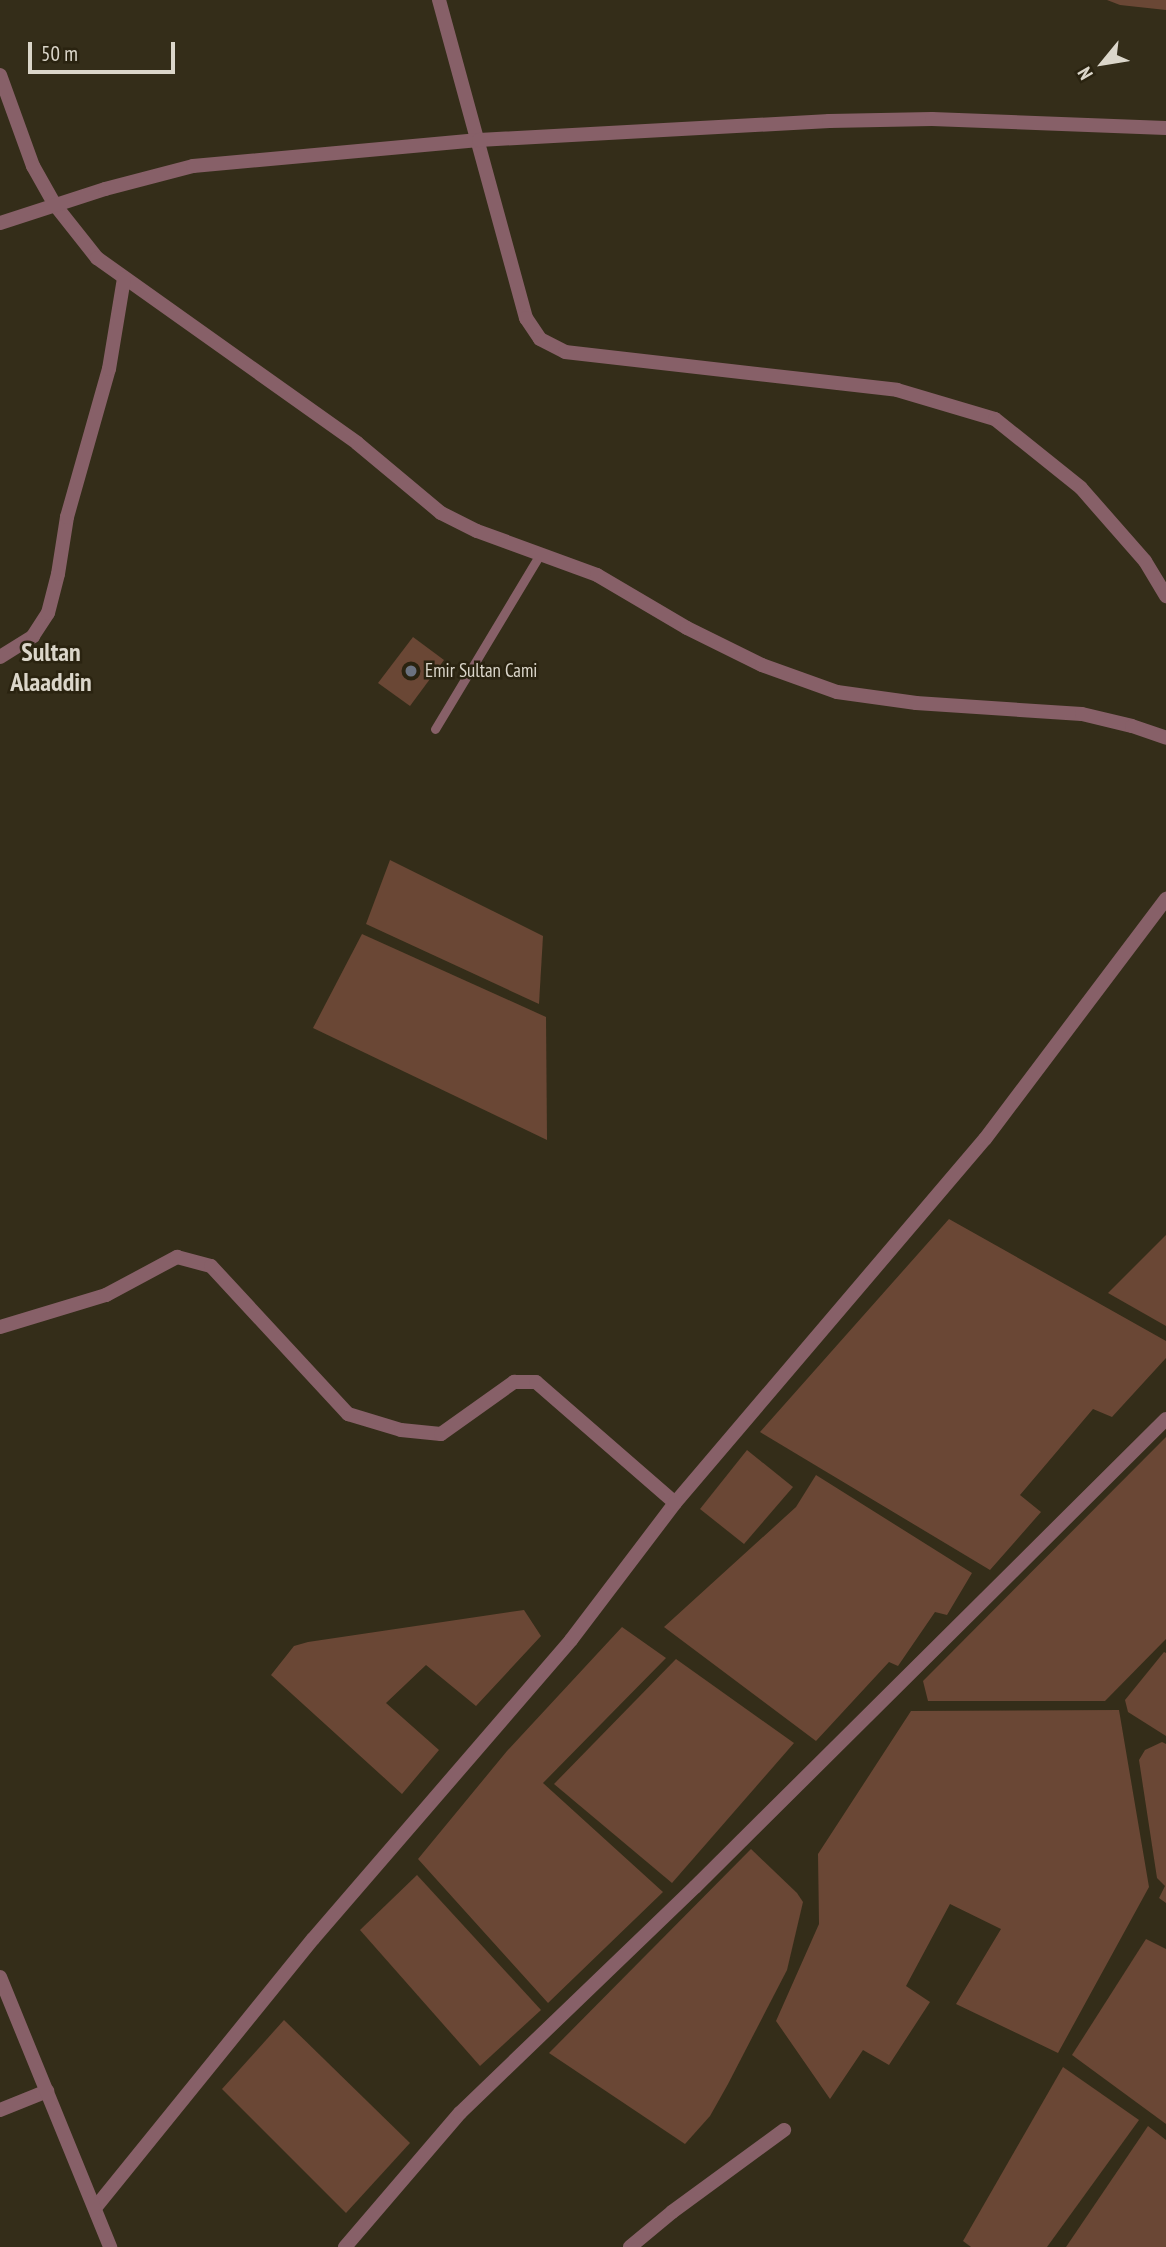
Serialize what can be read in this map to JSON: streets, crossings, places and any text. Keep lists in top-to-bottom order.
{
  "districts": ["Sultan Alaaddin"],
  "places": ["Emir Sultan Cami"],
  "scale_bar": "50 m",
  "north": "bottom left"
}
